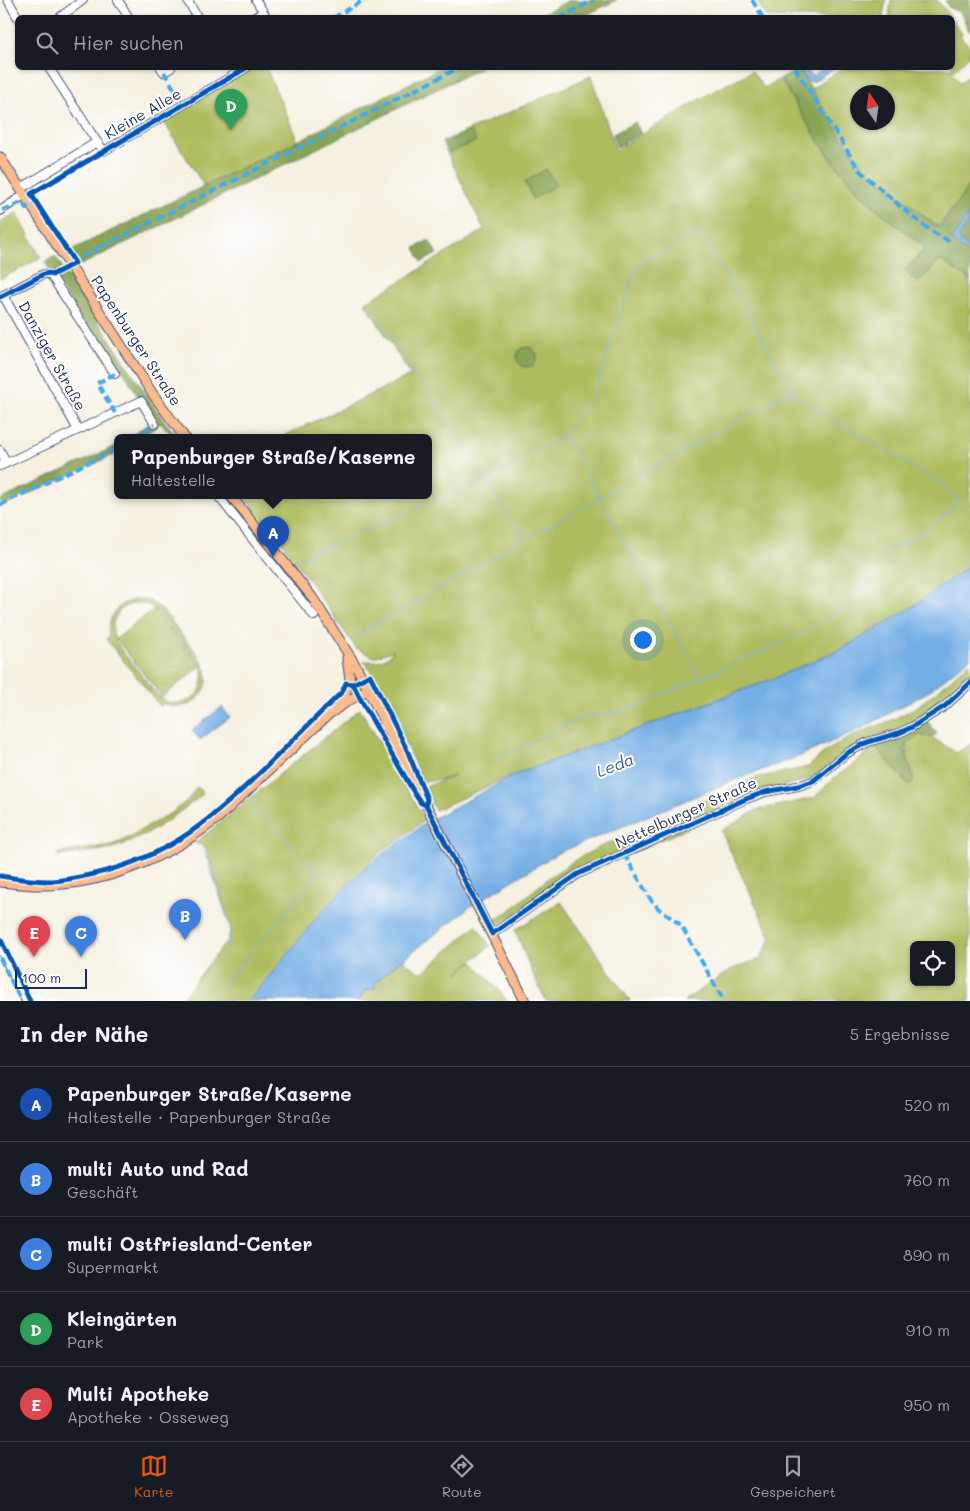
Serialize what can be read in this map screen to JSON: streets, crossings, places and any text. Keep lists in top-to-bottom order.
{
  "streets": {
    "main road": ["Papenburger Straße"],
    "street": ["Kleine Allee", "Danziger Straße", "Nettelburger Straße"]
  },
  "water": ["Leda"],
  "scale_bar": "100 m",
  "north": "top",
  "page": {
    "search": "Hier suchen",
    "pins": [
      "D",
      "A",
      "B",
      "C",
      "E"
    ],
    "popup": ["Papenburger Straße/Kaserne", "Haltestelle"],
    "scale": "100 m",
    "heading": ["In der Nähe", "5 Ergebnisse"],
    "list": [
      {
        "mark": "A",
        "name": "Papenburger Straße/Kaserne",
        "note": "Haltestelle · Papenburger Straße",
        "value": "520 m"
      },
      {
        "mark": "B",
        "name": "multi Auto und Rad",
        "note": "Geschäft",
        "value": "760 m"
      },
      {
        "mark": "C",
        "name": "multi Ostfriesland-Center",
        "note": "Supermarkt",
        "value": "890 m"
      },
      {
        "mark": "D",
        "name": "Kleingärten",
        "note": "Park",
        "value": "910 m"
      },
      {
        "mark": "E",
        "name": "Multi Apotheke",
        "note": "Apotheke · Osseweg",
        "value": "950 m"
      }
    ],
    "nav": ["Karte", "Route", "Gespeichert"]
  }
}
